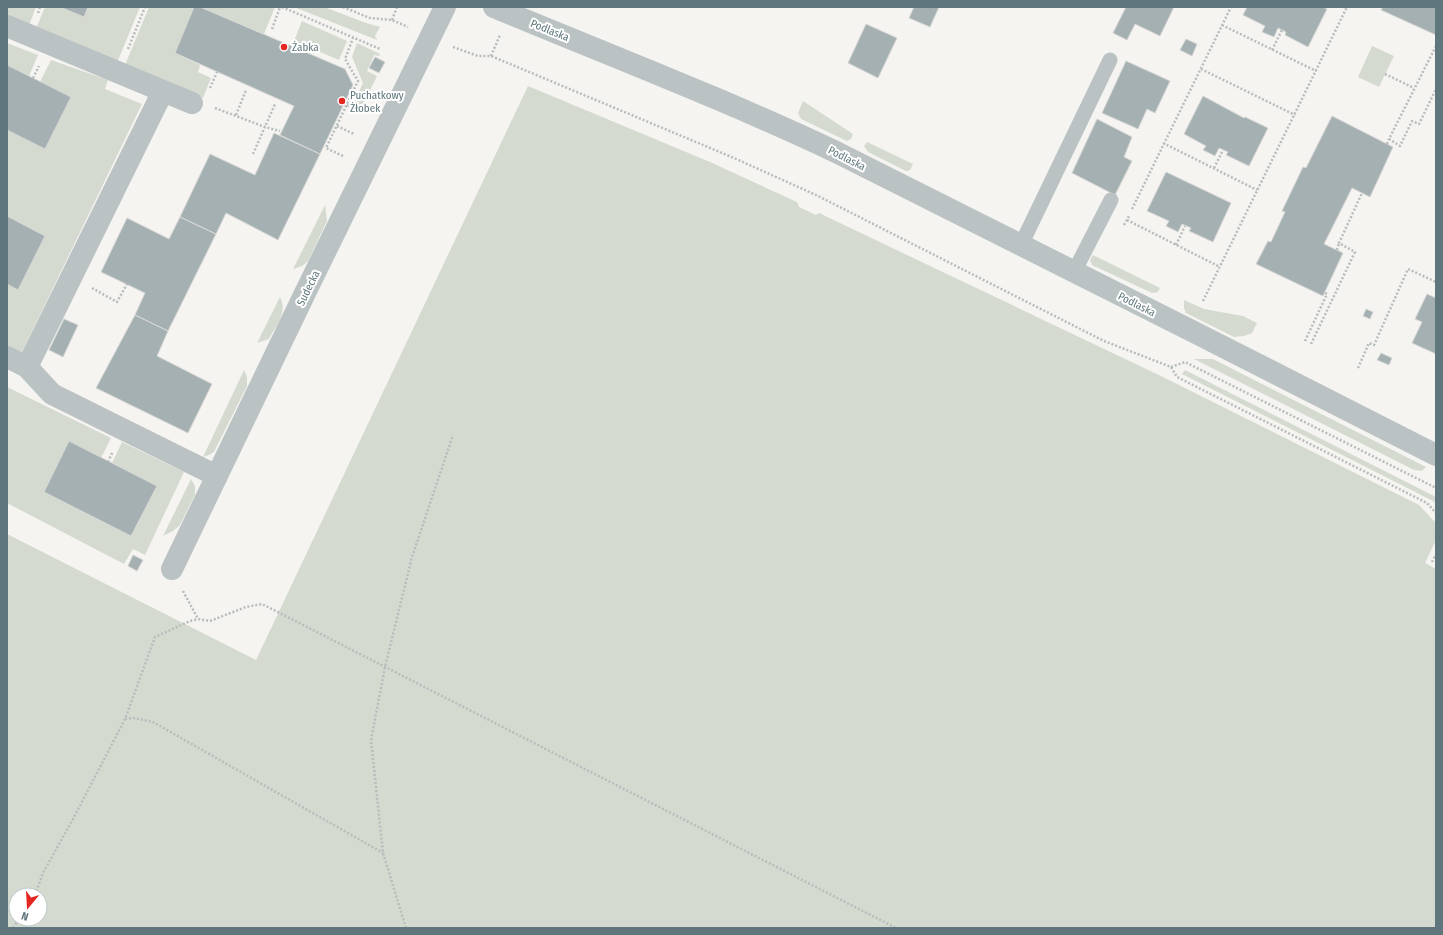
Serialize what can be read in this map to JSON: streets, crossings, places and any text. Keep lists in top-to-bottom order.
{
  "streets": {
    "street": ["Podlaska", "Sudecka"]
  },
  "places": ["Żabka", "Puchatkowy Żłobek"],
  "north": "bottom"
}
